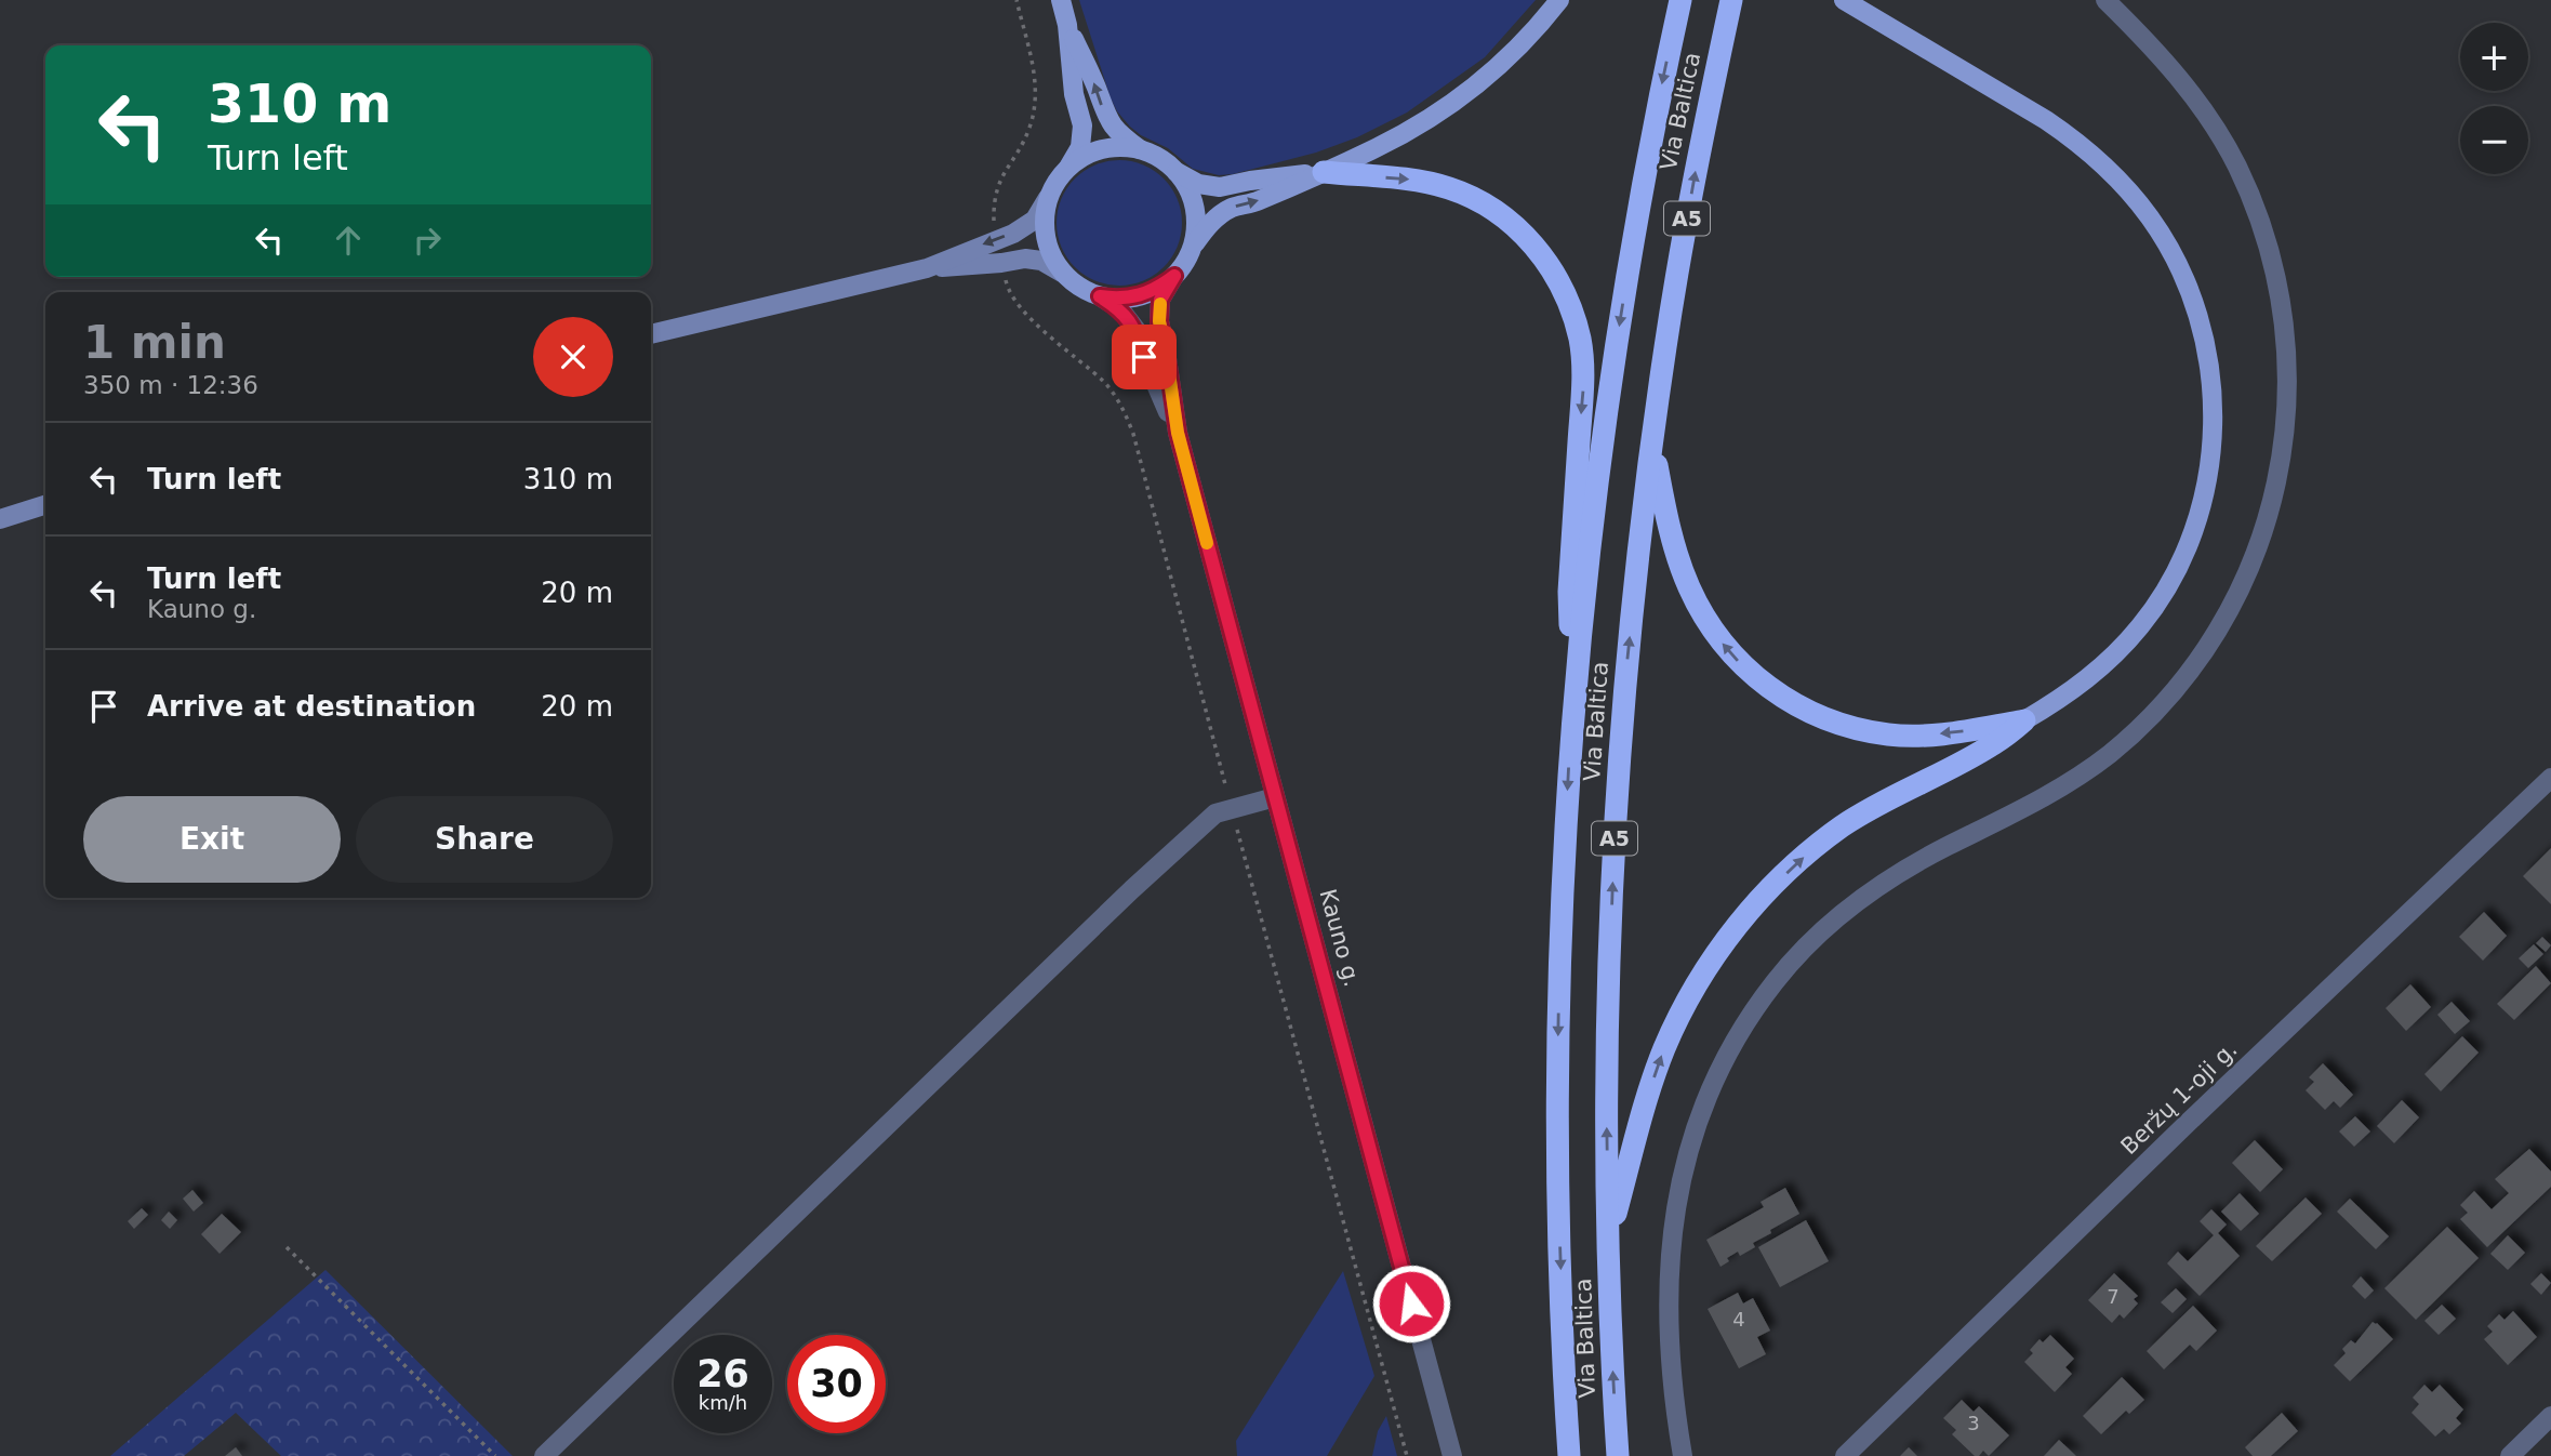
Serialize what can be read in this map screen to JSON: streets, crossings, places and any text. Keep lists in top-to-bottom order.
{
  "streets": {
    "highway": ["Via Baltica", "A5"],
    "street": ["Kauno g.", "Beržų 1-oji g."]
  },
  "house_numbers": ["7", "4", "3"],
  "page": {
    "map_buttons": ["+", "−"],
    "turn": ["310 m", "Turn left"],
    "heading": ["1 min", "350 m · 12:36"],
    "list": [
      {
        "name": "Turn left",
        "value": "310 m"
      },
      {
        "name": "Turn left",
        "note": "Kauno g.",
        "value": "20 m"
      },
      {
        "name": "Arrive at destination",
        "value": "20 m"
      }
    ],
    "buttons": ["Exit", "Share"],
    "speed": "26 km/h",
    "limit": "30"
  }
}
